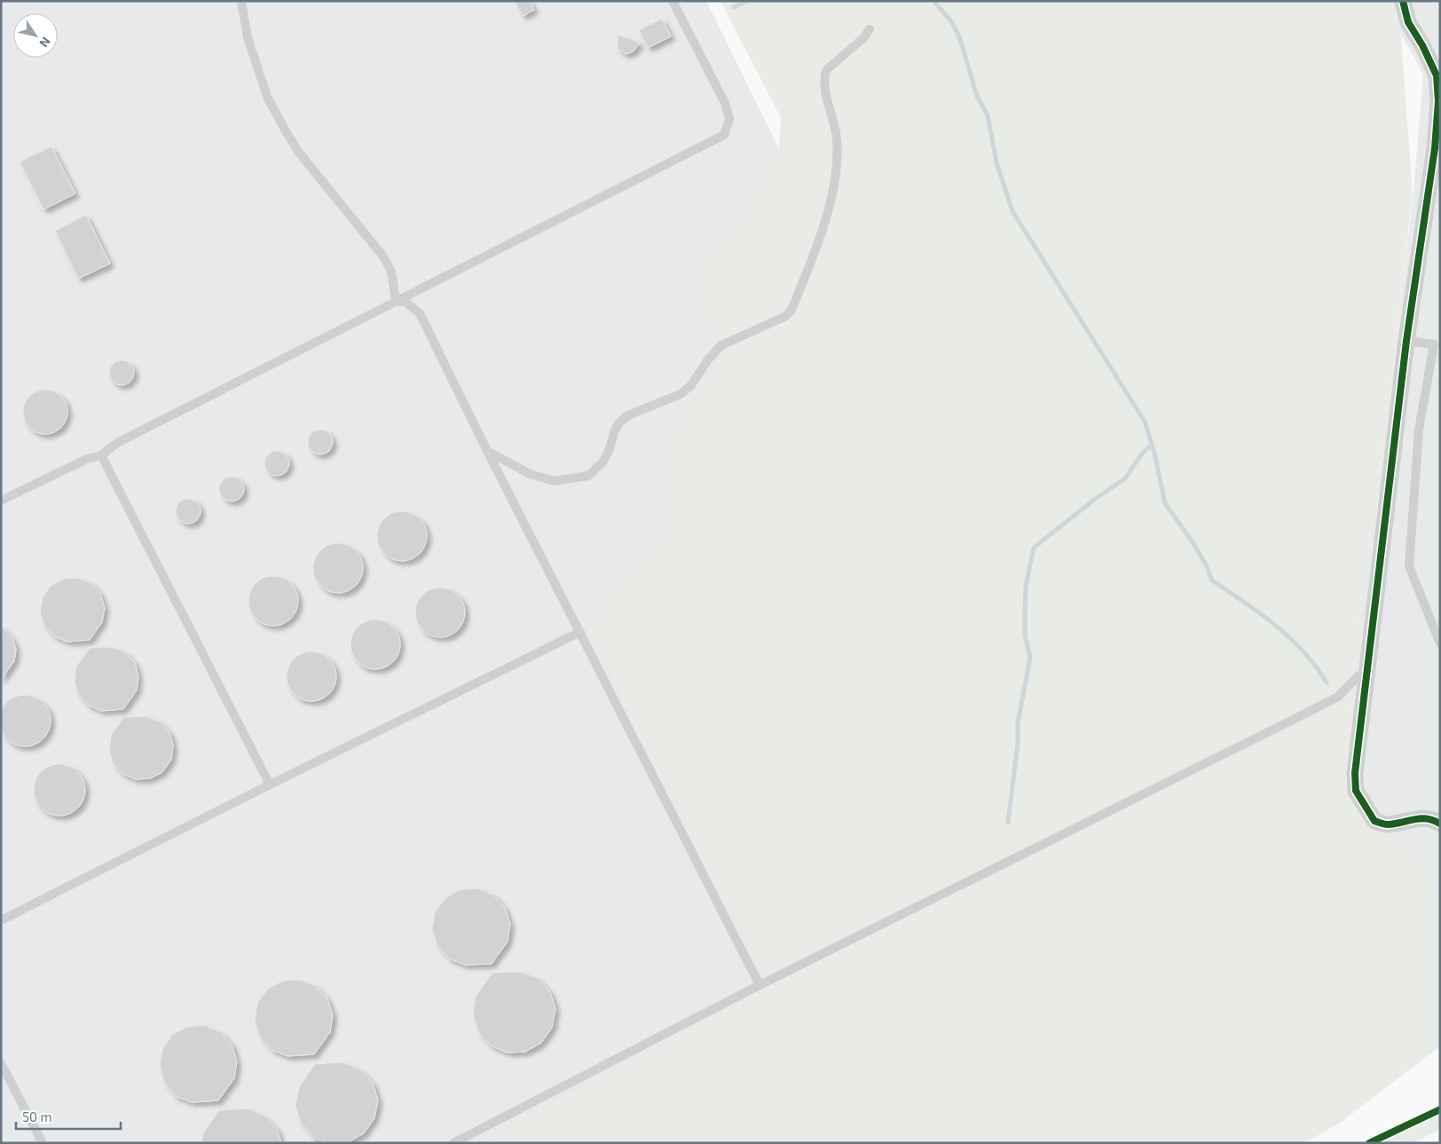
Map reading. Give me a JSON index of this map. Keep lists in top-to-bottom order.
{
  "scale_bar": "50 m",
  "north": "bottom right"
}
